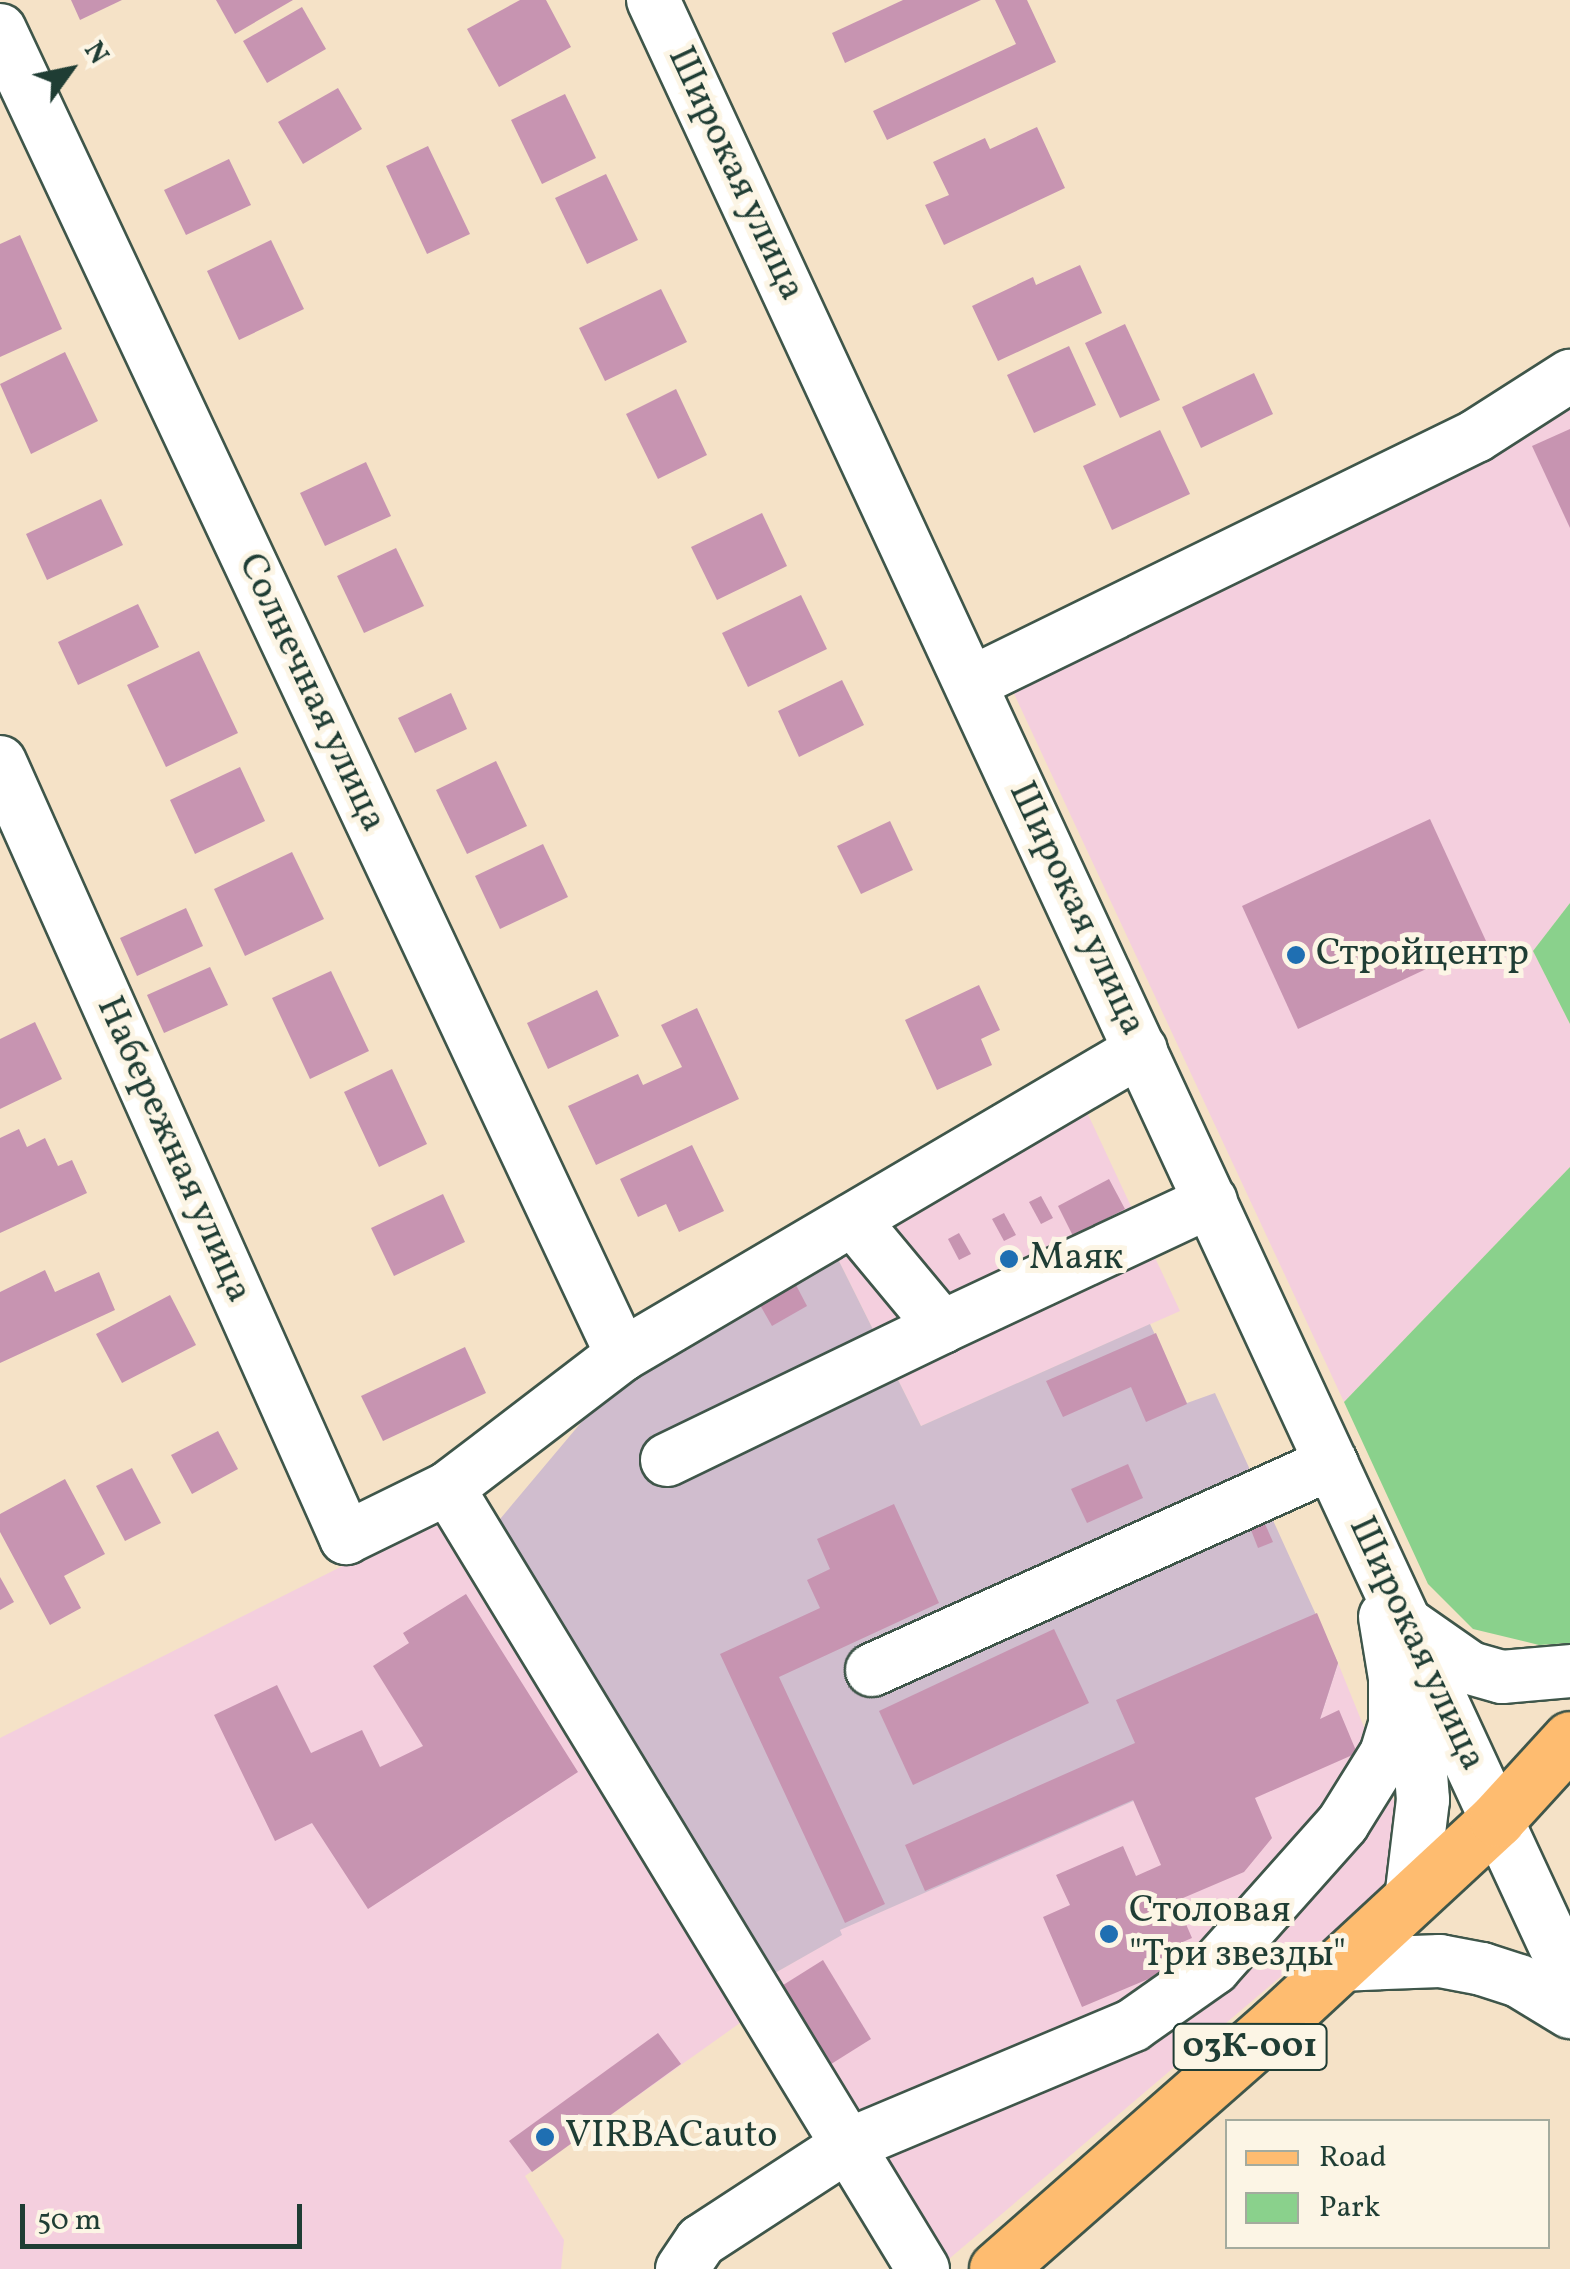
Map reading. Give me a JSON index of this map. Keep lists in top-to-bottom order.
{
  "streets": {
    "main road": ["03К-001"],
    "street": ["Широкая улица", "Солнечная улица", "Набережная улица"]
  },
  "crossings": [
    ["Широкая улица", "03К-001"]
  ],
  "places": [
    "Стройцентр",
    "Маяк",
    "Столовая \"Три звезды\"",
    "VIRBACauto"
  ],
  "legend": ["Road", "Park"],
  "scale_bar": "50 m",
  "north": "top right"
}
